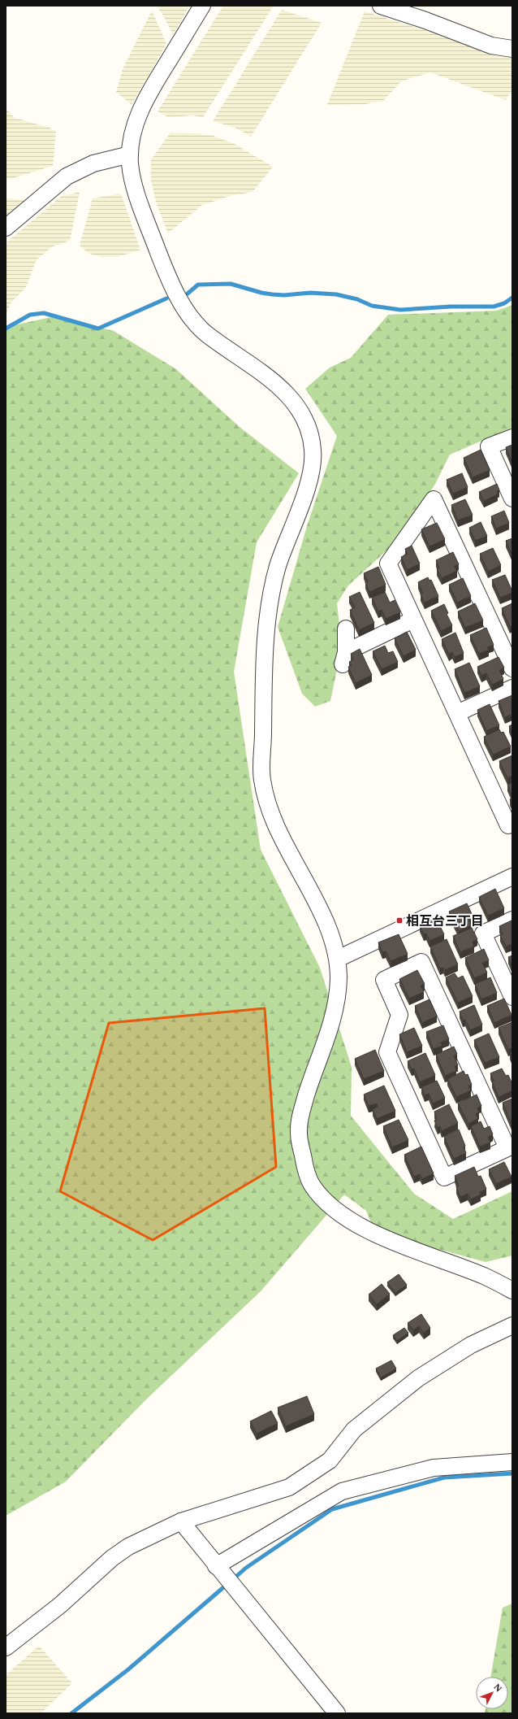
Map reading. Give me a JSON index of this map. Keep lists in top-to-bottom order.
{
  "places": {
    "transit": ["相互台三丁目"]
  },
  "north": "top right"
}
